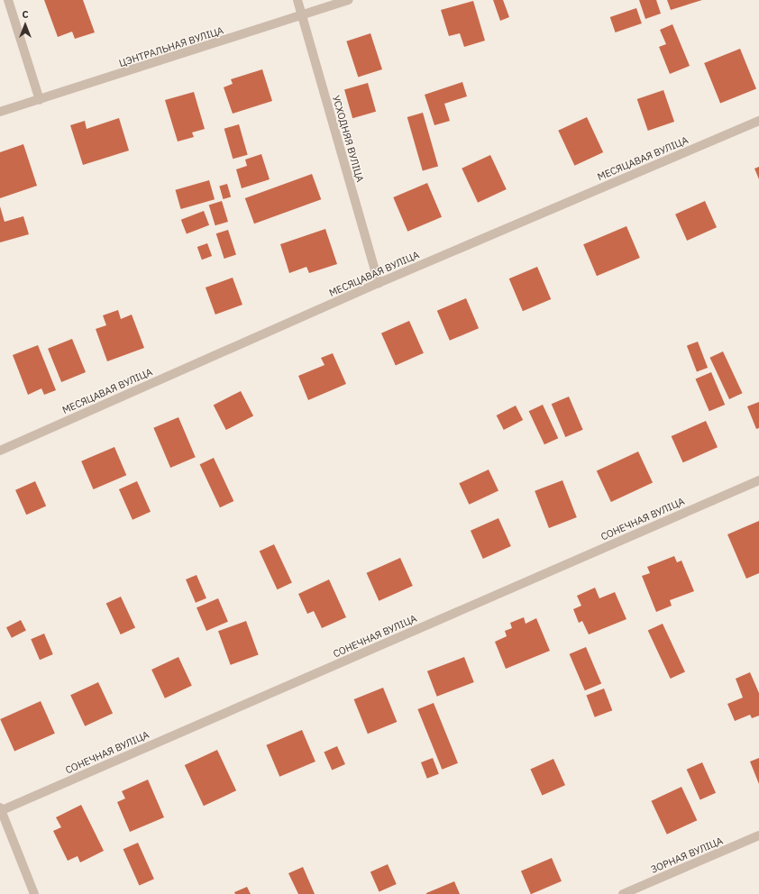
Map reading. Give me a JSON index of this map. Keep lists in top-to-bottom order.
{
  "streets": {
    "street": [
      "ЦЭНТРАЛЬНАЯ ВУЛІЦА",
      "УСХОДНЯЯ ВУЛІЦА",
      "МЕСЯЦАВАЯ ВУЛІЦА",
      "СОНЕЧНАЯ ВУЛІЦА",
      "ЗОРНАЯ ВУЛІЦА"
    ]
  },
  "crossings": [
    ["ЦЭНТРАЛЬНАЯ ВУЛІЦА", "УСХОДНЯЯ ВУЛІЦА"],
    ["УСХОДНЯЯ ВУЛІЦА", "МЕСЯЦАВАЯ ВУЛІЦА"]
  ],
  "north": "top"
}
